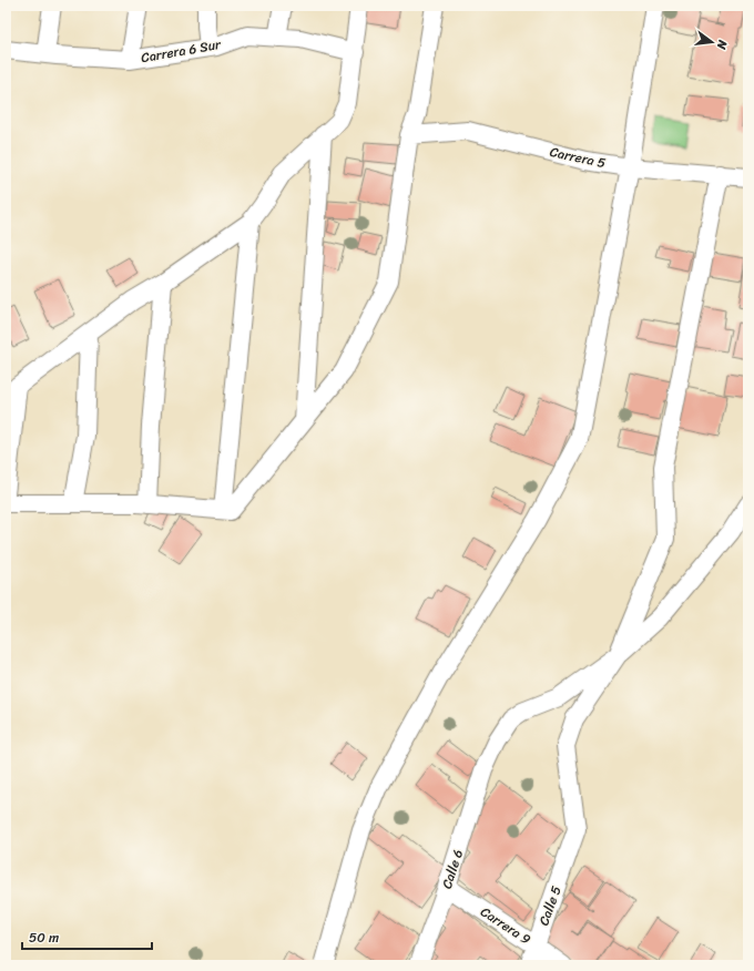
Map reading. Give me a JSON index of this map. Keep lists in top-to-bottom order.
{
  "streets": {
    "street": [
      "Carrera 6 Sur",
      "Carrera 5",
      "Calle 6",
      "Calle 5",
      "Carrera 9"
    ]
  },
  "crossings": [
    ["Calle 6", "Calle 5"],
    ["Calle 6", "Carrera 9"],
    ["Calle 5", "Carrera 9"]
  ],
  "scale_bar": "50 m",
  "north": "right"
}
